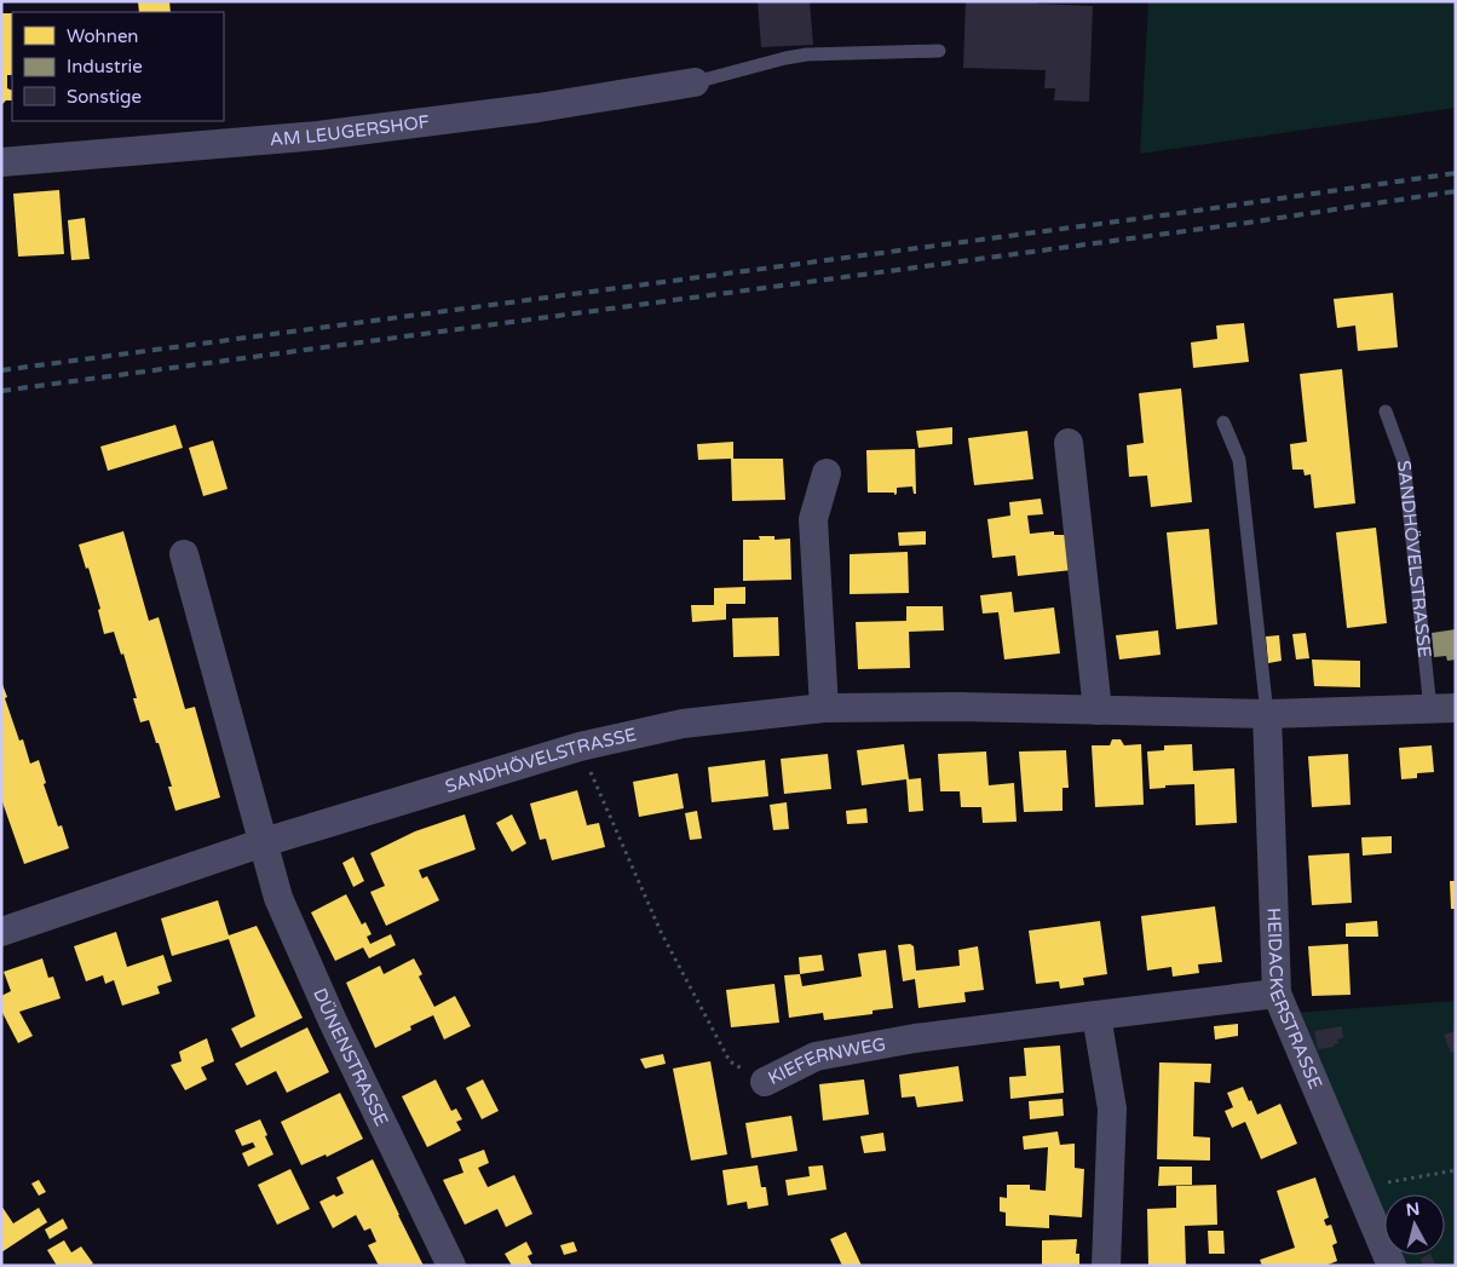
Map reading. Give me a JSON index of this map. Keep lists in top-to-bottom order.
{
  "streets": {
    "street": [
      "AM LEUGERSHOF",
      "SANDHÖVELSTRASSE",
      "HEIDACKERSTRASSE",
      "DÜNENSTRASSE",
      "KIEFERNWEG"
    ]
  },
  "crossings": [
    ["SANDHÖVELSTRASSE", "HEIDACKERSTRASSE"],
    ["SANDHÖVELSTRASSE", "DÜNENSTRASSE"],
    ["SANDHÖVELSTRASSE", "KIEFERNWEG"],
    ["HEIDACKERSTRASSE", "KIEFERNWEG"]
  ],
  "legend": ["Wohnen", "Industrie", "Sonstige"],
  "north": "top"
}
